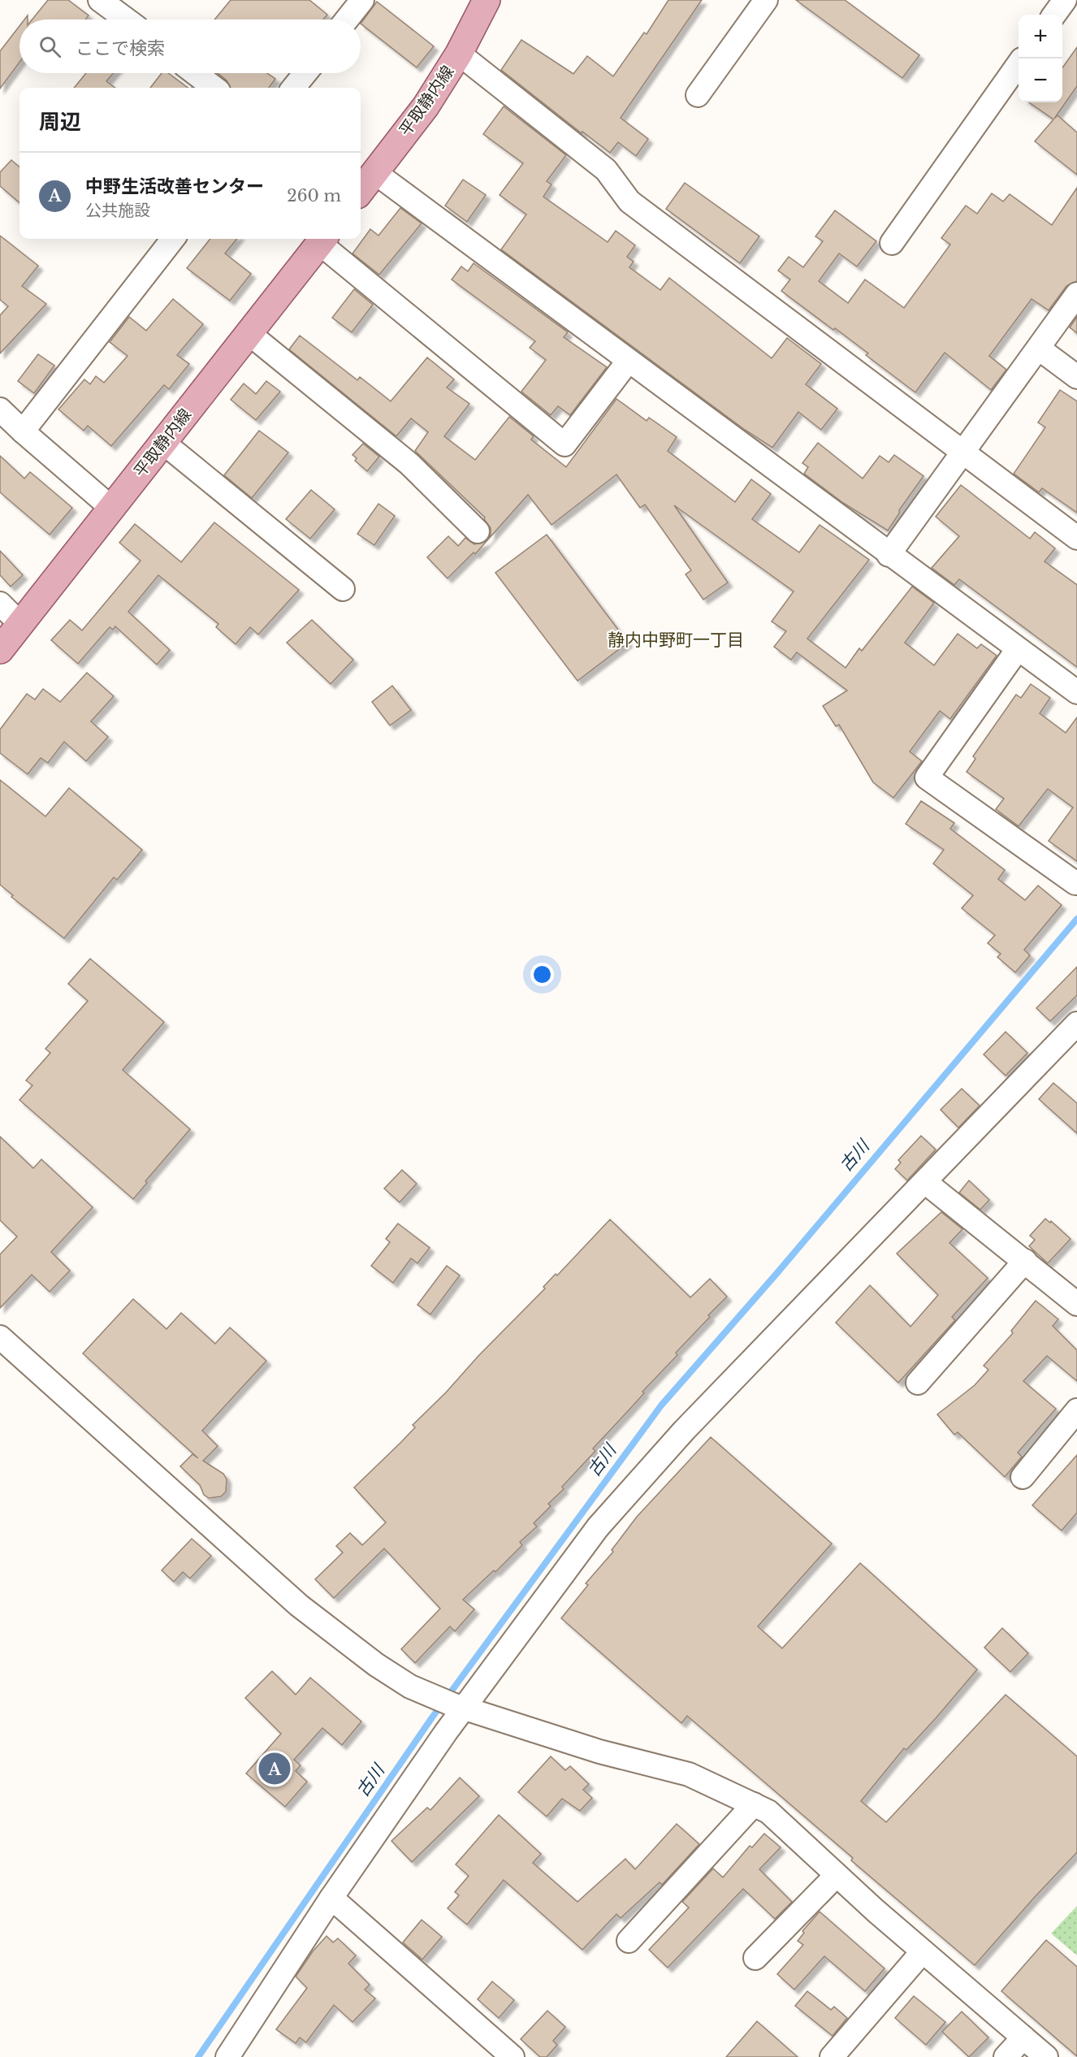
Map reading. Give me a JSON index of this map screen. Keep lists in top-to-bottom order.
{
  "streets": {
    "main road": ["平取静内線"]
  },
  "districts": ["静内中野町一丁目"],
  "water": ["古川"],
  "page": {
    "map_buttons": ["+", "−"],
    "search": "ここで検索",
    "heading": "周辺",
    "list": [
      {
        "mark": "A",
        "name": "中野生活改善センター",
        "note": "公共施設",
        "value": "260 m"
      }
    ],
    "pins": "A"
  }
}
